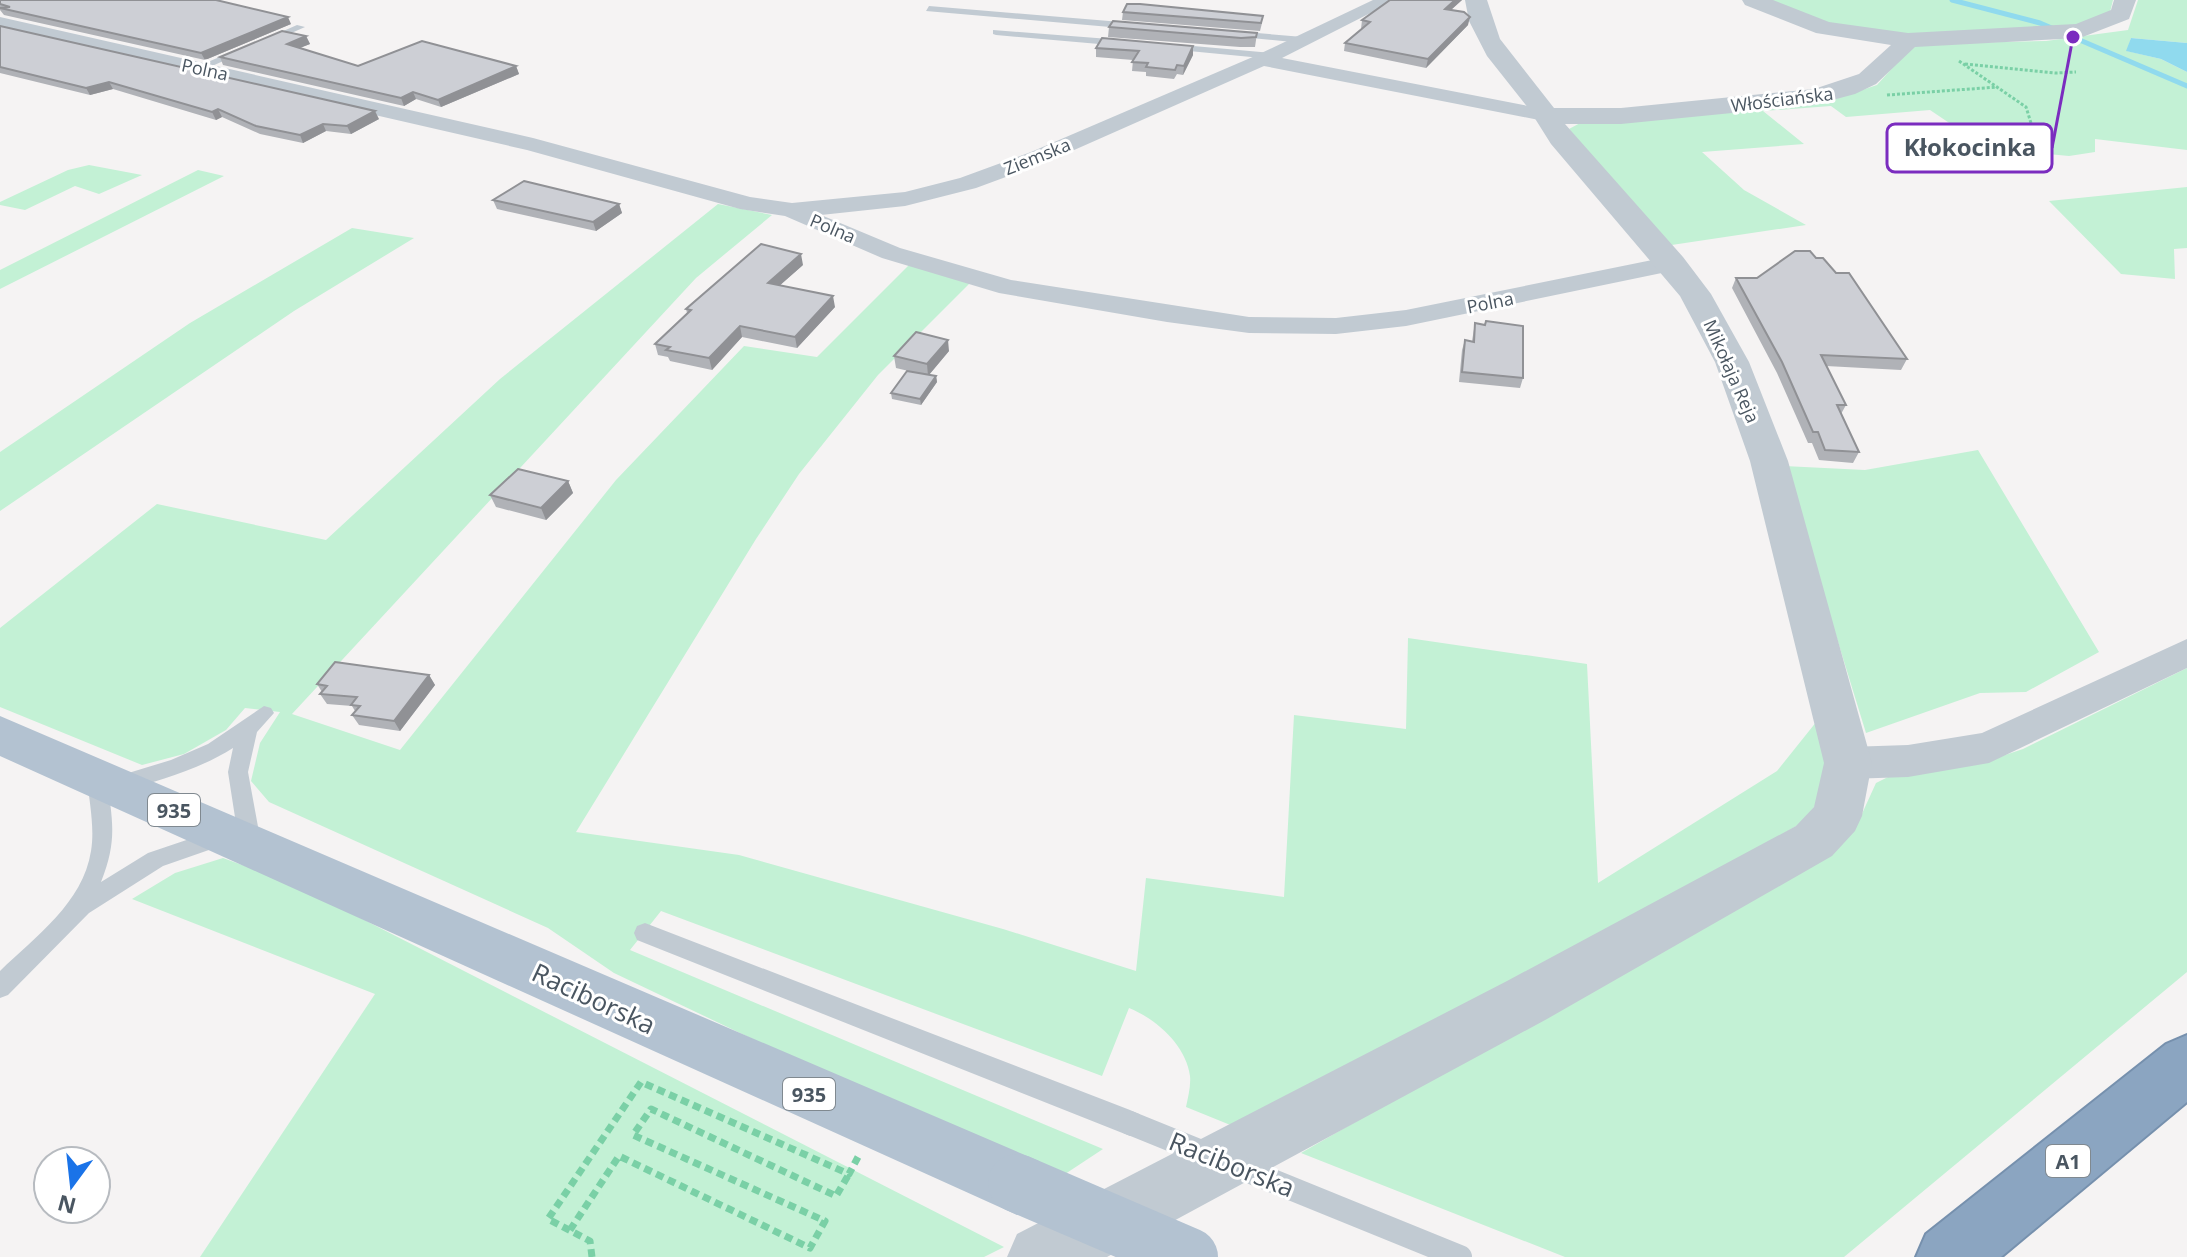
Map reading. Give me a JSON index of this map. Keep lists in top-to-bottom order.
{
  "streets": {
    "highway": ["A1"],
    "main road": ["935", "Raciborska"],
    "street": [
      "Polna",
      "Włościańska",
      "Ziemska",
      "Mikołaja Reja"
    ]
  },
  "crossings": [
    ["Polna", "Ziemska"],
    ["Polna", "Mikołaja Reja"],
    ["Włościańska", "Mikołaja Reja"]
  ],
  "places": ["Kłokocinka"],
  "north": "bottom"
}
